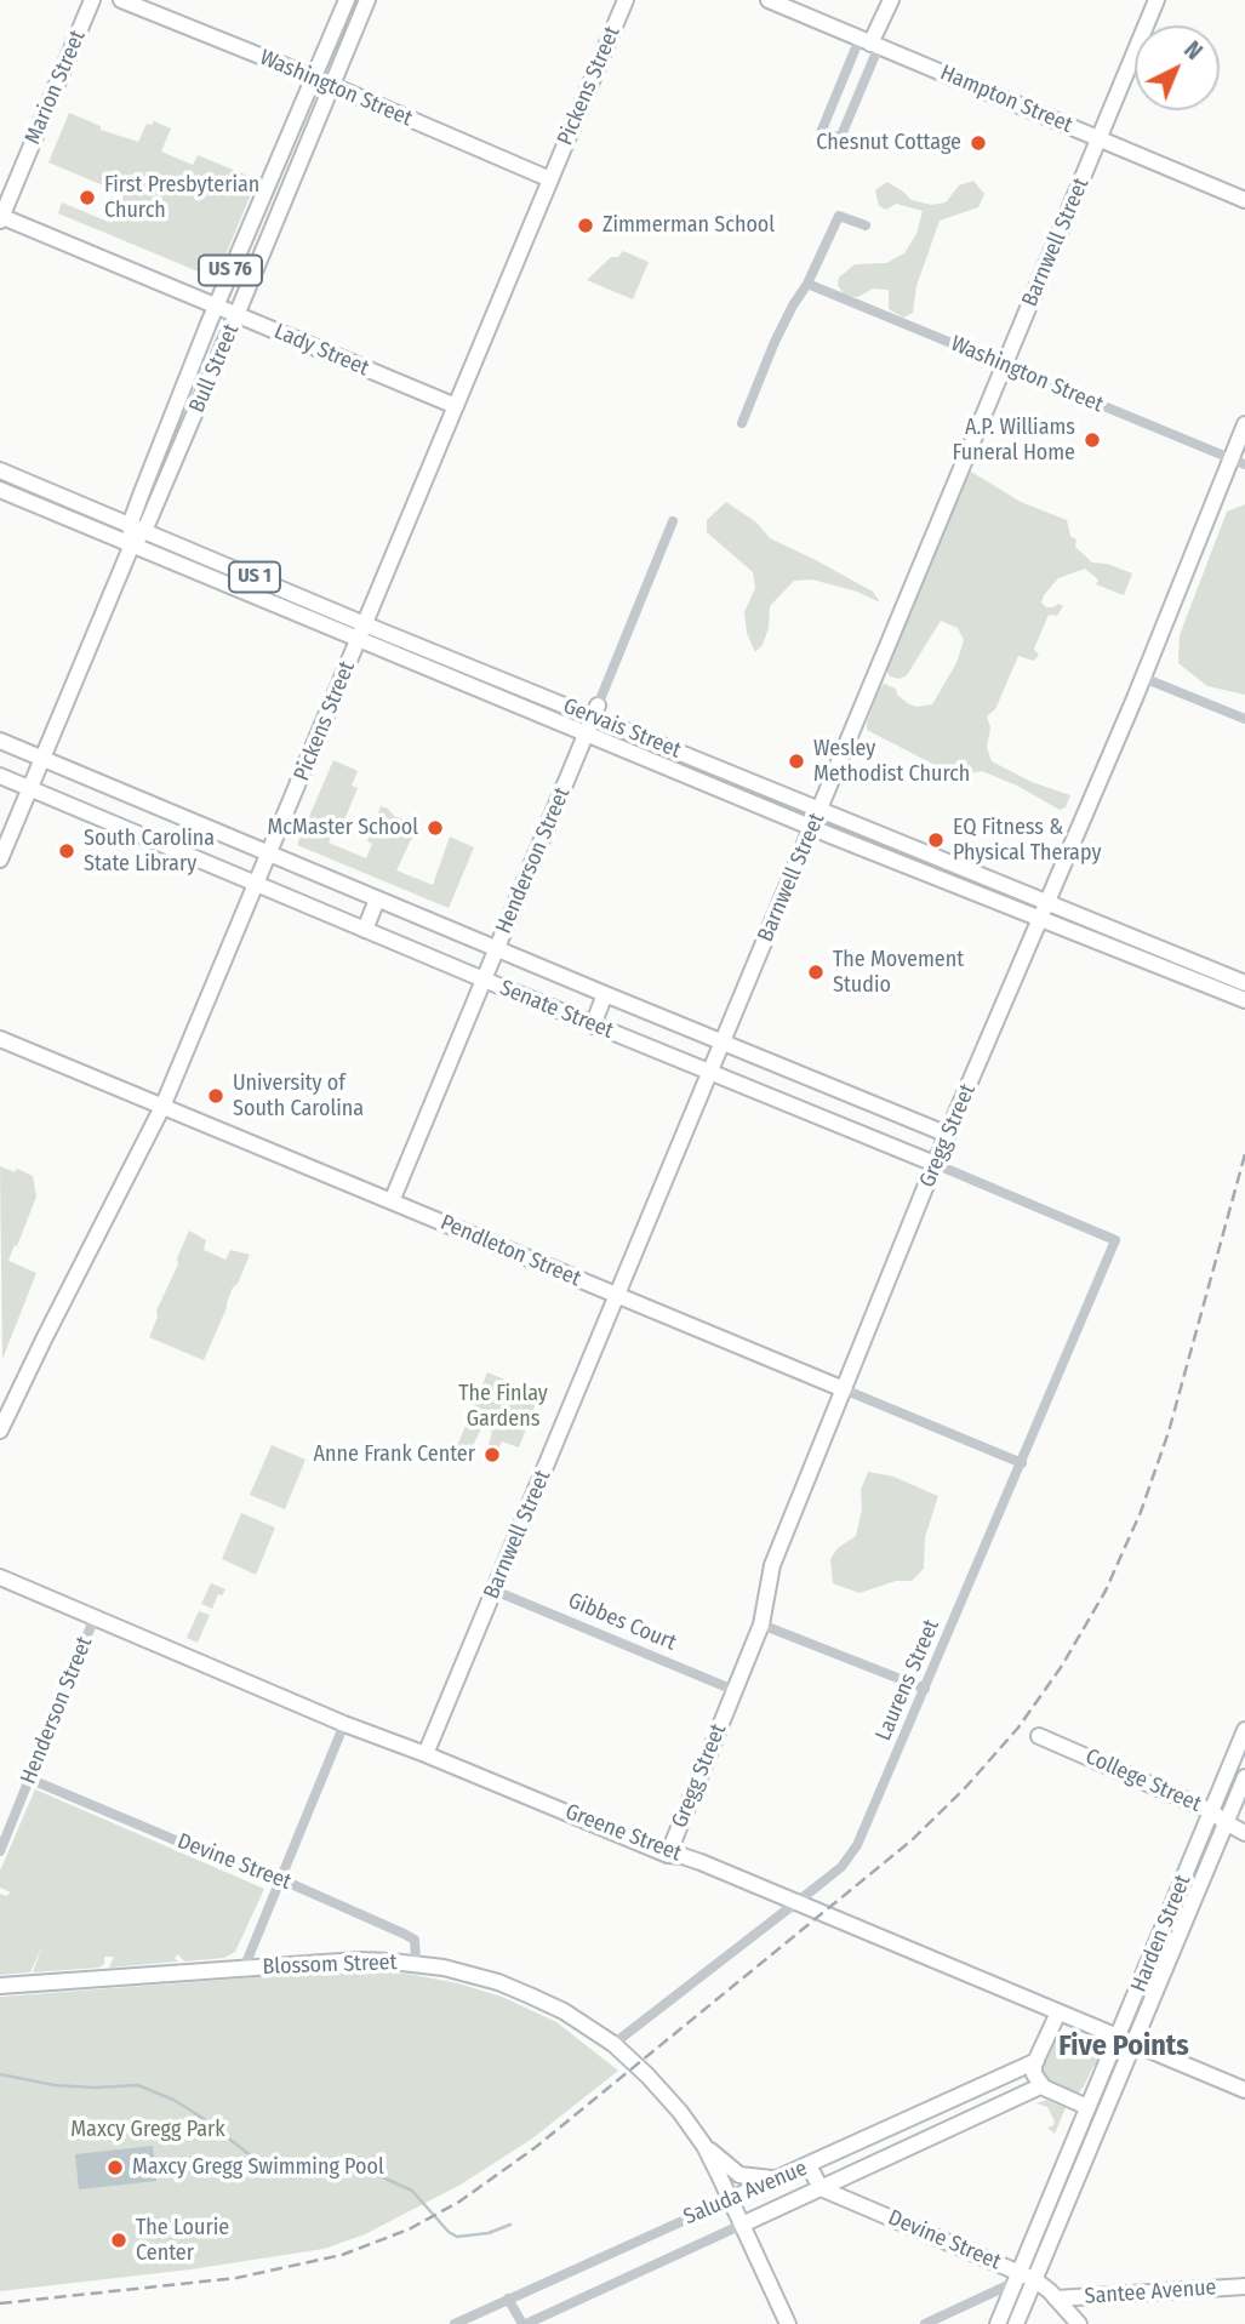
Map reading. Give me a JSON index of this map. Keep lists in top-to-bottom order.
{
  "streets": {
    "street": [
      "Pickens Street",
      "Marion Street",
      "Washington Street",
      "Hampton Street",
      "Barnwell Street",
      "US 76",
      "Lady Street",
      "Bull Street",
      "US 1",
      "Gervais Street",
      "Henderson Street",
      "Senate Street",
      "Gregg Street",
      "Pendleton Street",
      "Gibbes Court",
      "Laurens Street",
      "College Street",
      "Greene Street",
      "Devine Street",
      "Harden Street",
      "Blossom Street",
      "Saluda Avenue",
      "Santee Avenue"
    ]
  },
  "crossings": [
    ["Pickens Street", "Washington Street"],
    ["Pickens Street", "Lady Street"],
    ["Pickens Street", "Gervais Street"],
    ["Pickens Street", "Senate Street"],
    ["Pickens Street", "Pendleton Street"],
    ["Marion Street", "Lady Street"],
    ["Washington Street", "Barnwell Street"],
    ["Washington Street", "Bull Street"],
    ["Washington Street", "Gregg Street"],
    ["Hampton Street", "Barnwell Street"],
    ["Barnwell Street", "Gervais Street"],
    ["Barnwell Street", "Senate Street"],
    ["Barnwell Street", "Pendleton Street"],
    ["Barnwell Street", "Gibbes Court"],
    ["Barnwell Street", "Greene Street"],
    ["Lady Street", "Bull Street"],
    ["Bull Street", "Gervais Street"],
    ["Bull Street", "Senate Street"],
    ["Gervais Street", "Henderson Street"],
    ["Gervais Street", "Gregg Street"],
    ["Henderson Street", "Senate Street"],
    ["Henderson Street", "Pendleton Street"],
    ["Henderson Street", "Greene Street"],
    ["Henderson Street", "Devine Street"],
    ["Senate Street", "Gregg Street"],
    ["Senate Street", "Laurens Street"],
    ["Gregg Street", "Pendleton Street"],
    ["Gregg Street", "Gibbes Court"],
    ["Gregg Street", "Greene Street"],
    ["Pendleton Street", "Laurens Street"],
    ["Laurens Street", "Greene Street"],
    ["Laurens Street", "Blossom Street"],
    ["College Street", "Harden Street"],
    ["Greene Street", "Harden Street"],
    ["Devine Street", "Harden Street"],
    ["Devine Street", "Blossom Street"],
    ["Devine Street", "Saluda Avenue"],
    ["Devine Street", "Santee Avenue"],
    ["Blossom Street", "Saluda Avenue"]
  ],
  "districts": ["Five Points"],
  "parks": ["The Finlay Gardens", "Maxcy Gregg Park"],
  "places": [
    "Chesnut Cottage",
    "First Presbyterian Church",
    "Zimmerman School",
    "A.P. Williams Funeral Home",
    "Wesley Methodist Church",
    "McMaster School",
    "EQ Fitness & Physical Therapy",
    "South Carolina State Library",
    "The Movement Studio",
    "University of South Carolina",
    "Anne Frank Center",
    "Maxcy Gregg Swimming Pool",
    "The Lourie Center"
  ],
  "north": "top right"
}
